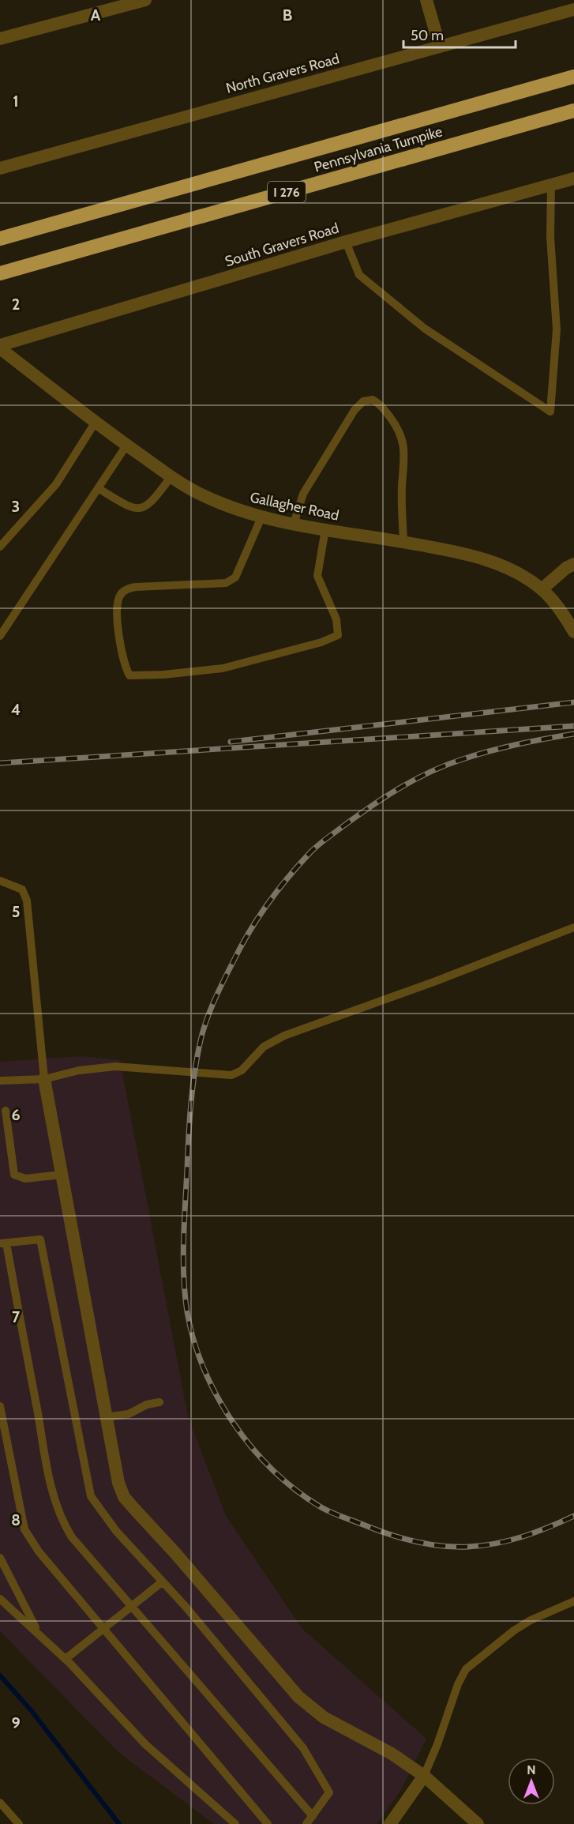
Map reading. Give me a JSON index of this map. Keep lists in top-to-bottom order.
{
  "streets": {
    "highway": ["Pennsylvania Turnpike", "I 276"],
    "street": ["North Gravers Road", "South Gravers Road", "Gallagher Road"]
  },
  "crossings": [
    ["South Gravers Road", "Gallagher Road"]
  ],
  "scale_bar": "50 m",
  "north": "top",
  "grid": {
    "columns": ["A", "B"],
    "rows": [
      "1",
      "2",
      "3",
      "4",
      "5",
      "6",
      "7",
      "8",
      "9"
    ]
  }
}
